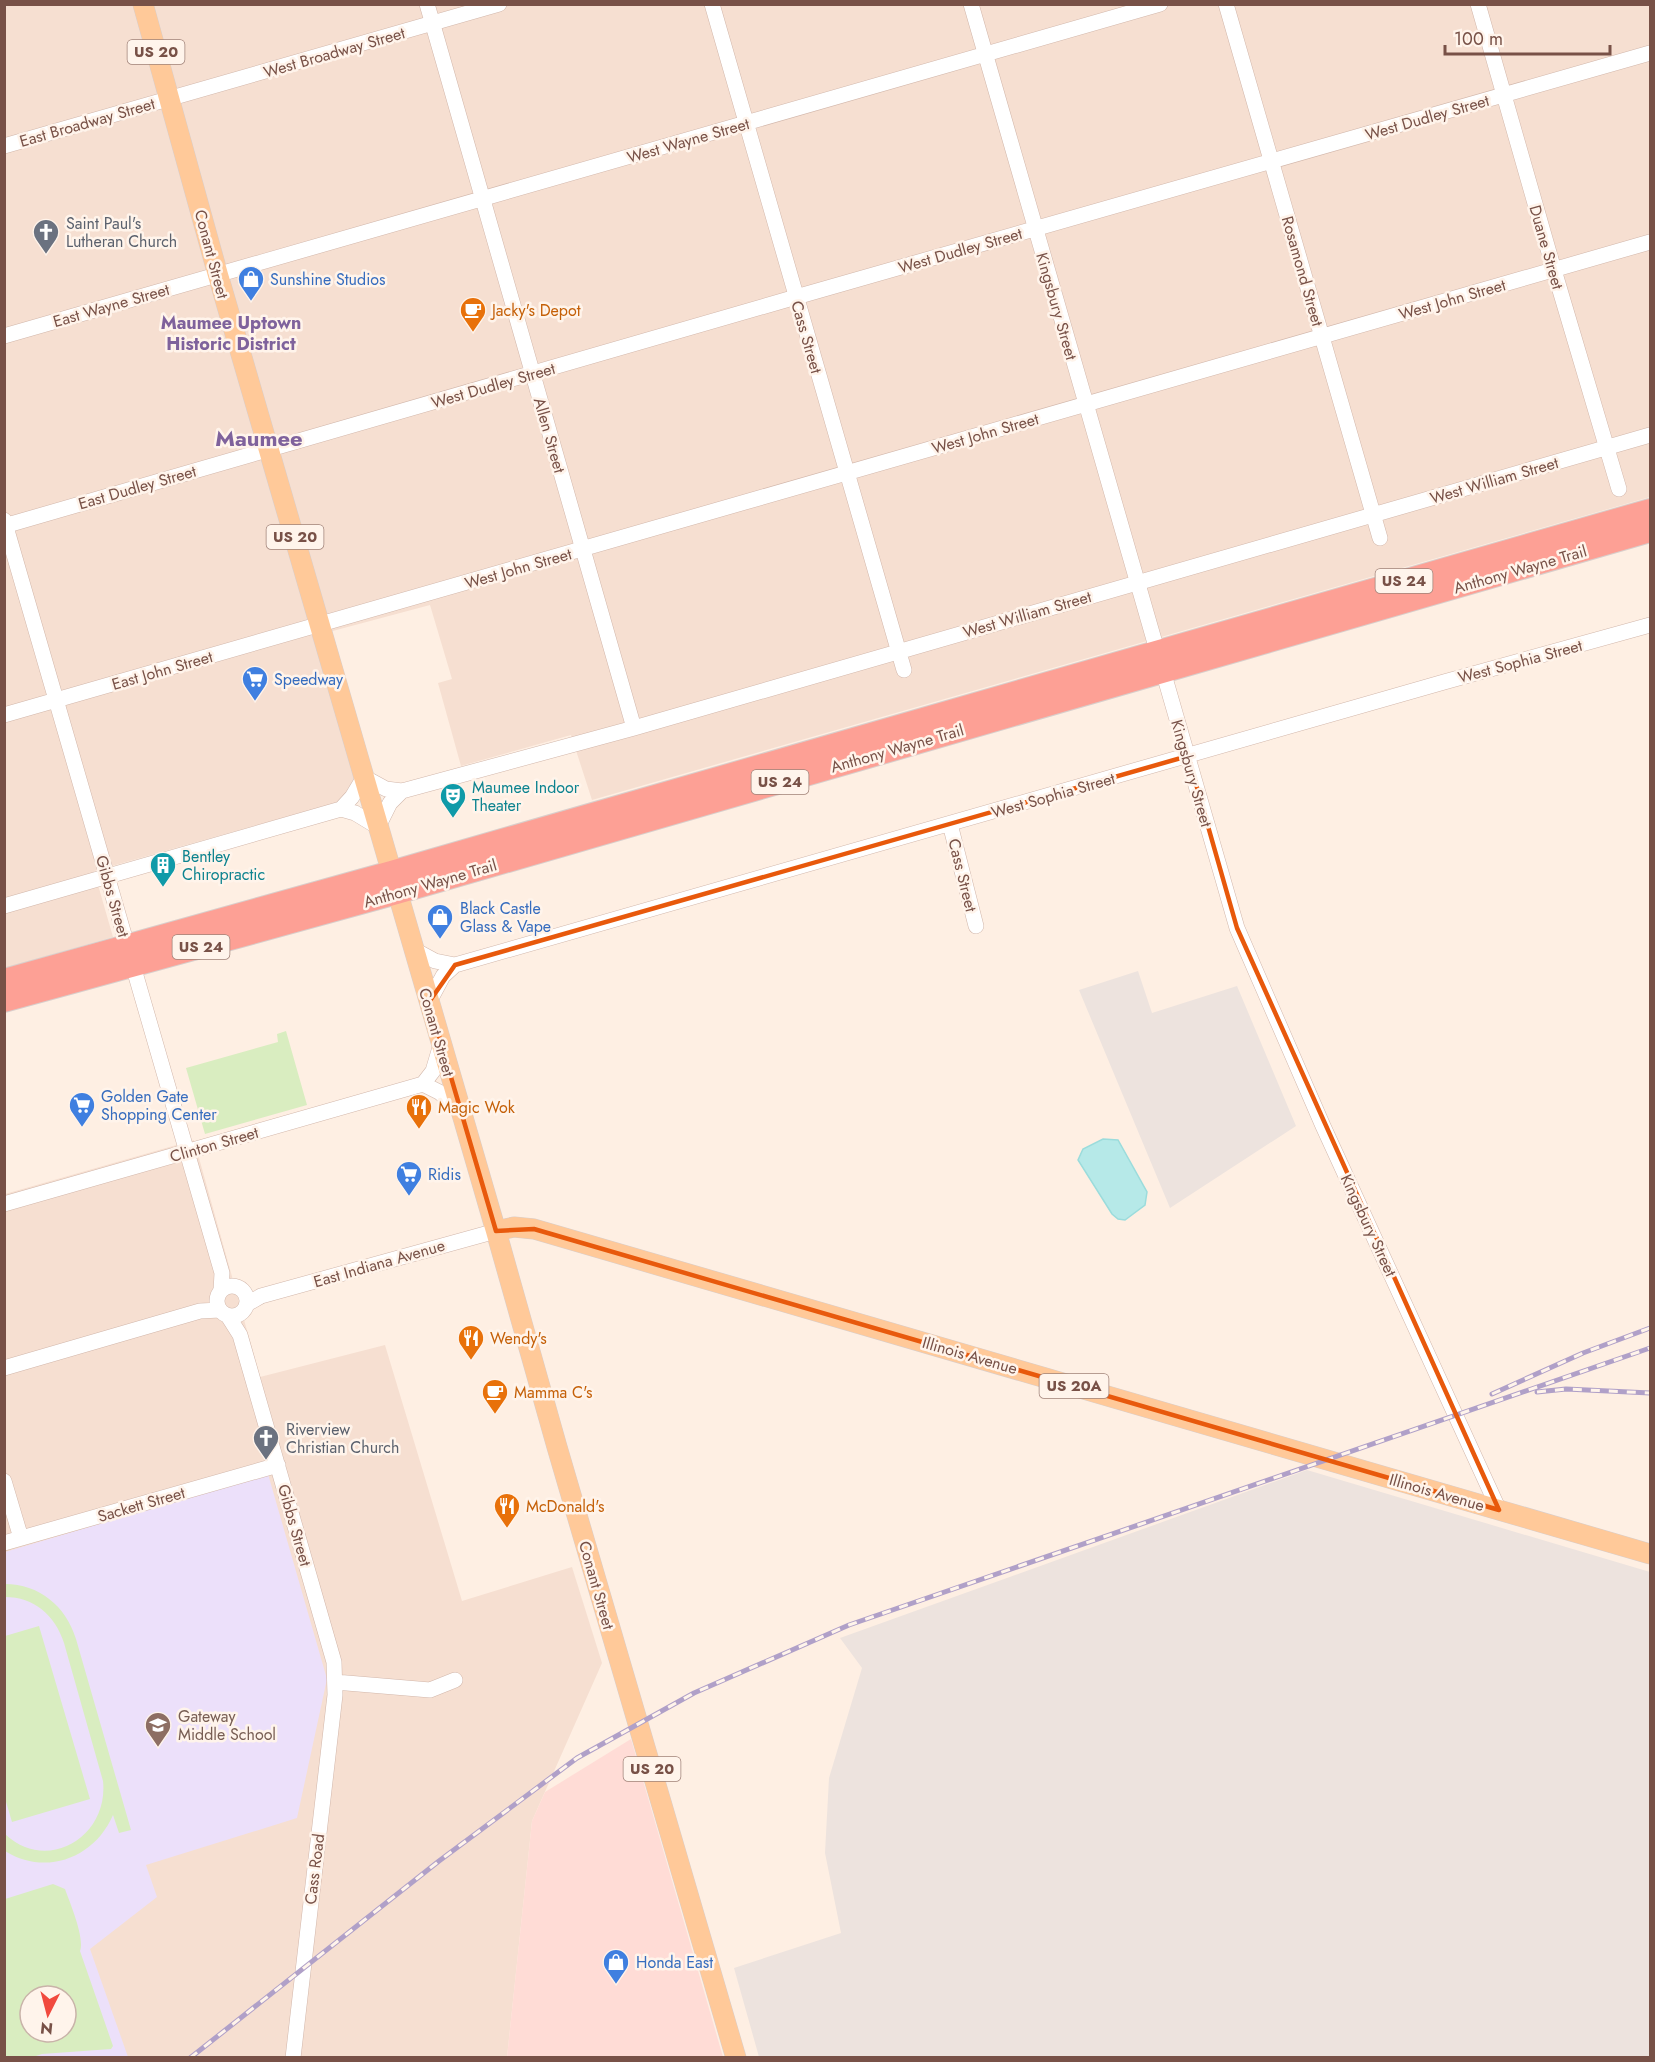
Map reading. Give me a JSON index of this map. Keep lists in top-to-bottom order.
{
  "streets": {
    "highway": ["Anthony Wayne Trail", "US 24"],
    "main road": [
      "US 20",
      "Conant Street",
      "Illinois Avenue",
      "US 20A"
    ],
    "street": [
      "West Broadway Street",
      "West Dudley Street",
      "East Broadway Street",
      "West Wayne Street",
      "Duane Street",
      "Rosamond Street",
      "West John Street",
      "East Wayne Street",
      "Kingsbury Street",
      "Cass Street",
      "Allen Street",
      "West William Street",
      "East Dudley Street",
      "West Sophia Street",
      "East John Street",
      "Gibbs Street",
      "Clinton Street",
      "East Indiana Avenue",
      "Sackett Street",
      "Cass Road"
    ]
  },
  "crossings": [
    ["West Broadway Street", "East Broadway Street"],
    ["West Broadway Street", "Conant Street"],
    ["West Broadway Street", "Allen Street"],
    ["West Dudley Street", "Duane Street"],
    ["West Dudley Street", "Conant Street"],
    ["West Dudley Street", "Rosamond Street"],
    ["West Dudley Street", "Kingsbury Street"],
    ["West Dudley Street", "Cass Street"],
    ["West Dudley Street", "Allen Street"],
    ["West Dudley Street", "East Dudley Street"],
    ["East Broadway Street", "Conant Street"],
    ["West Wayne Street", "Conant Street"],
    ["West Wayne Street", "East Wayne Street"],
    ["West Wayne Street", "Kingsbury Street"],
    ["West Wayne Street", "Cass Street"],
    ["West Wayne Street", "Allen Street"],
    ["Duane Street", "West John Street"],
    ["Duane Street", "West William Street"],
    ["Conant Street", "West John Street"],
    ["Conant Street", "East Wayne Street"],
    ["Conant Street", "East Dudley Street"],
    ["Conant Street", "Anthony Wayne Trail"],
    ["Conant Street", "East John Street"],
    ["Conant Street", "East Indiana Avenue"],
    ["Conant Street", "Illinois Avenue"],
    ["Rosamond Street", "West John Street"],
    ["Rosamond Street", "West William Street"],
    ["West John Street", "Kingsbury Street"],
    ["West John Street", "Cass Street"],
    ["West John Street", "Allen Street"],
    ["West John Street", "East John Street"],
    ["Kingsbury Street", "West William Street"],
    ["Kingsbury Street", "Anthony Wayne Trail"],
    ["Kingsbury Street", "West Sophia Street"],
    ["Kingsbury Street", "Illinois Avenue"],
    ["Cass Street", "West William Street"],
    ["Cass Street", "West Sophia Street"],
    ["Allen Street", "West William Street"],
    ["East Dudley Street", "Gibbs Street"],
    ["Anthony Wayne Trail", "Gibbs Street"],
    ["East John Street", "Gibbs Street"],
    ["Gibbs Street", "Clinton Street"],
    ["Gibbs Street", "East Indiana Avenue"],
    ["Gibbs Street", "Sackett Street"],
    ["Gibbs Street", "Cass Road"],
    ["East Indiana Avenue", "Illinois Avenue"]
  ],
  "districts": ["Maumee Uptown Historic District", "Maumee"],
  "places": {
    "church": ["Saint Paul's Lutheran Church", "Riverview Christian Church"],
    "shop": ["Sunshine Studios", "Black Castle Glass & Vape", "Honda East"],
    "cafe": ["Jacky's Depot", "Mamma C's"],
    "supermarket": ["Speedway", "Golden Gate Shopping Center", "Ridis"],
    "theatre": ["Maumee Indoor Theater"],
    "building": ["Bentley Chiropractic"],
    "restaurant": ["Magic Wok", "Wendy's", "McDonald's"],
    "school or university": ["Gateway Middle School"]
  },
  "scale_bar": "100 m",
  "north": "bottom"
}
